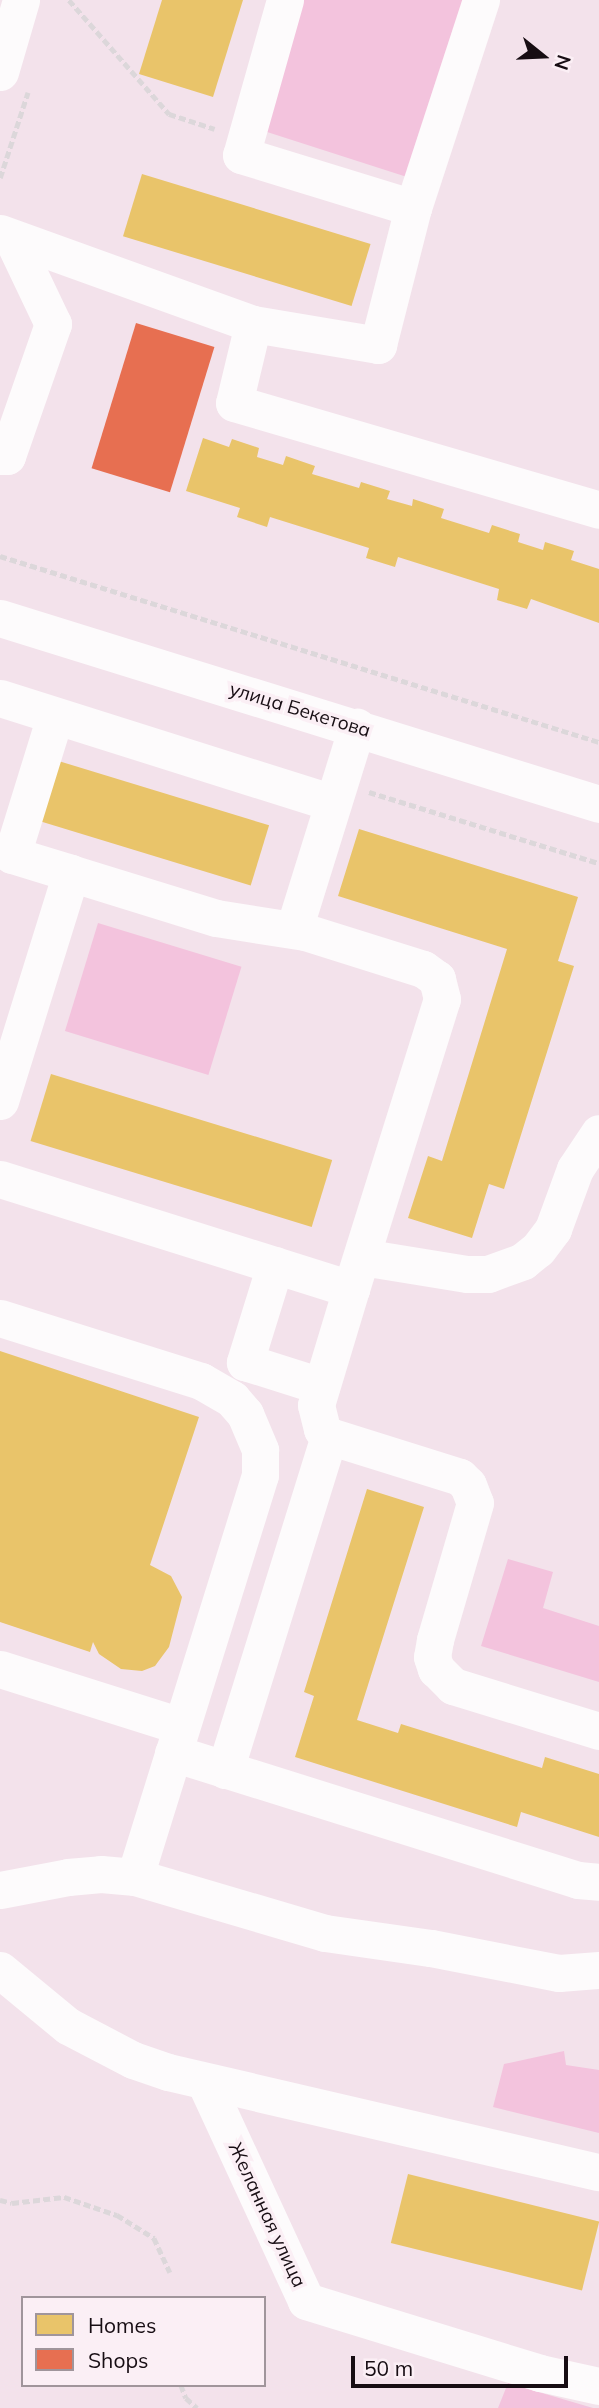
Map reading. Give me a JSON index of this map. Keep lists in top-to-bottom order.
{
  "streets": {
    "street": ["улица Бекетова", "Желанная улица"]
  },
  "legend": ["Homes", "Shops"],
  "scale_bar": "50 m",
  "north": "right"
}
